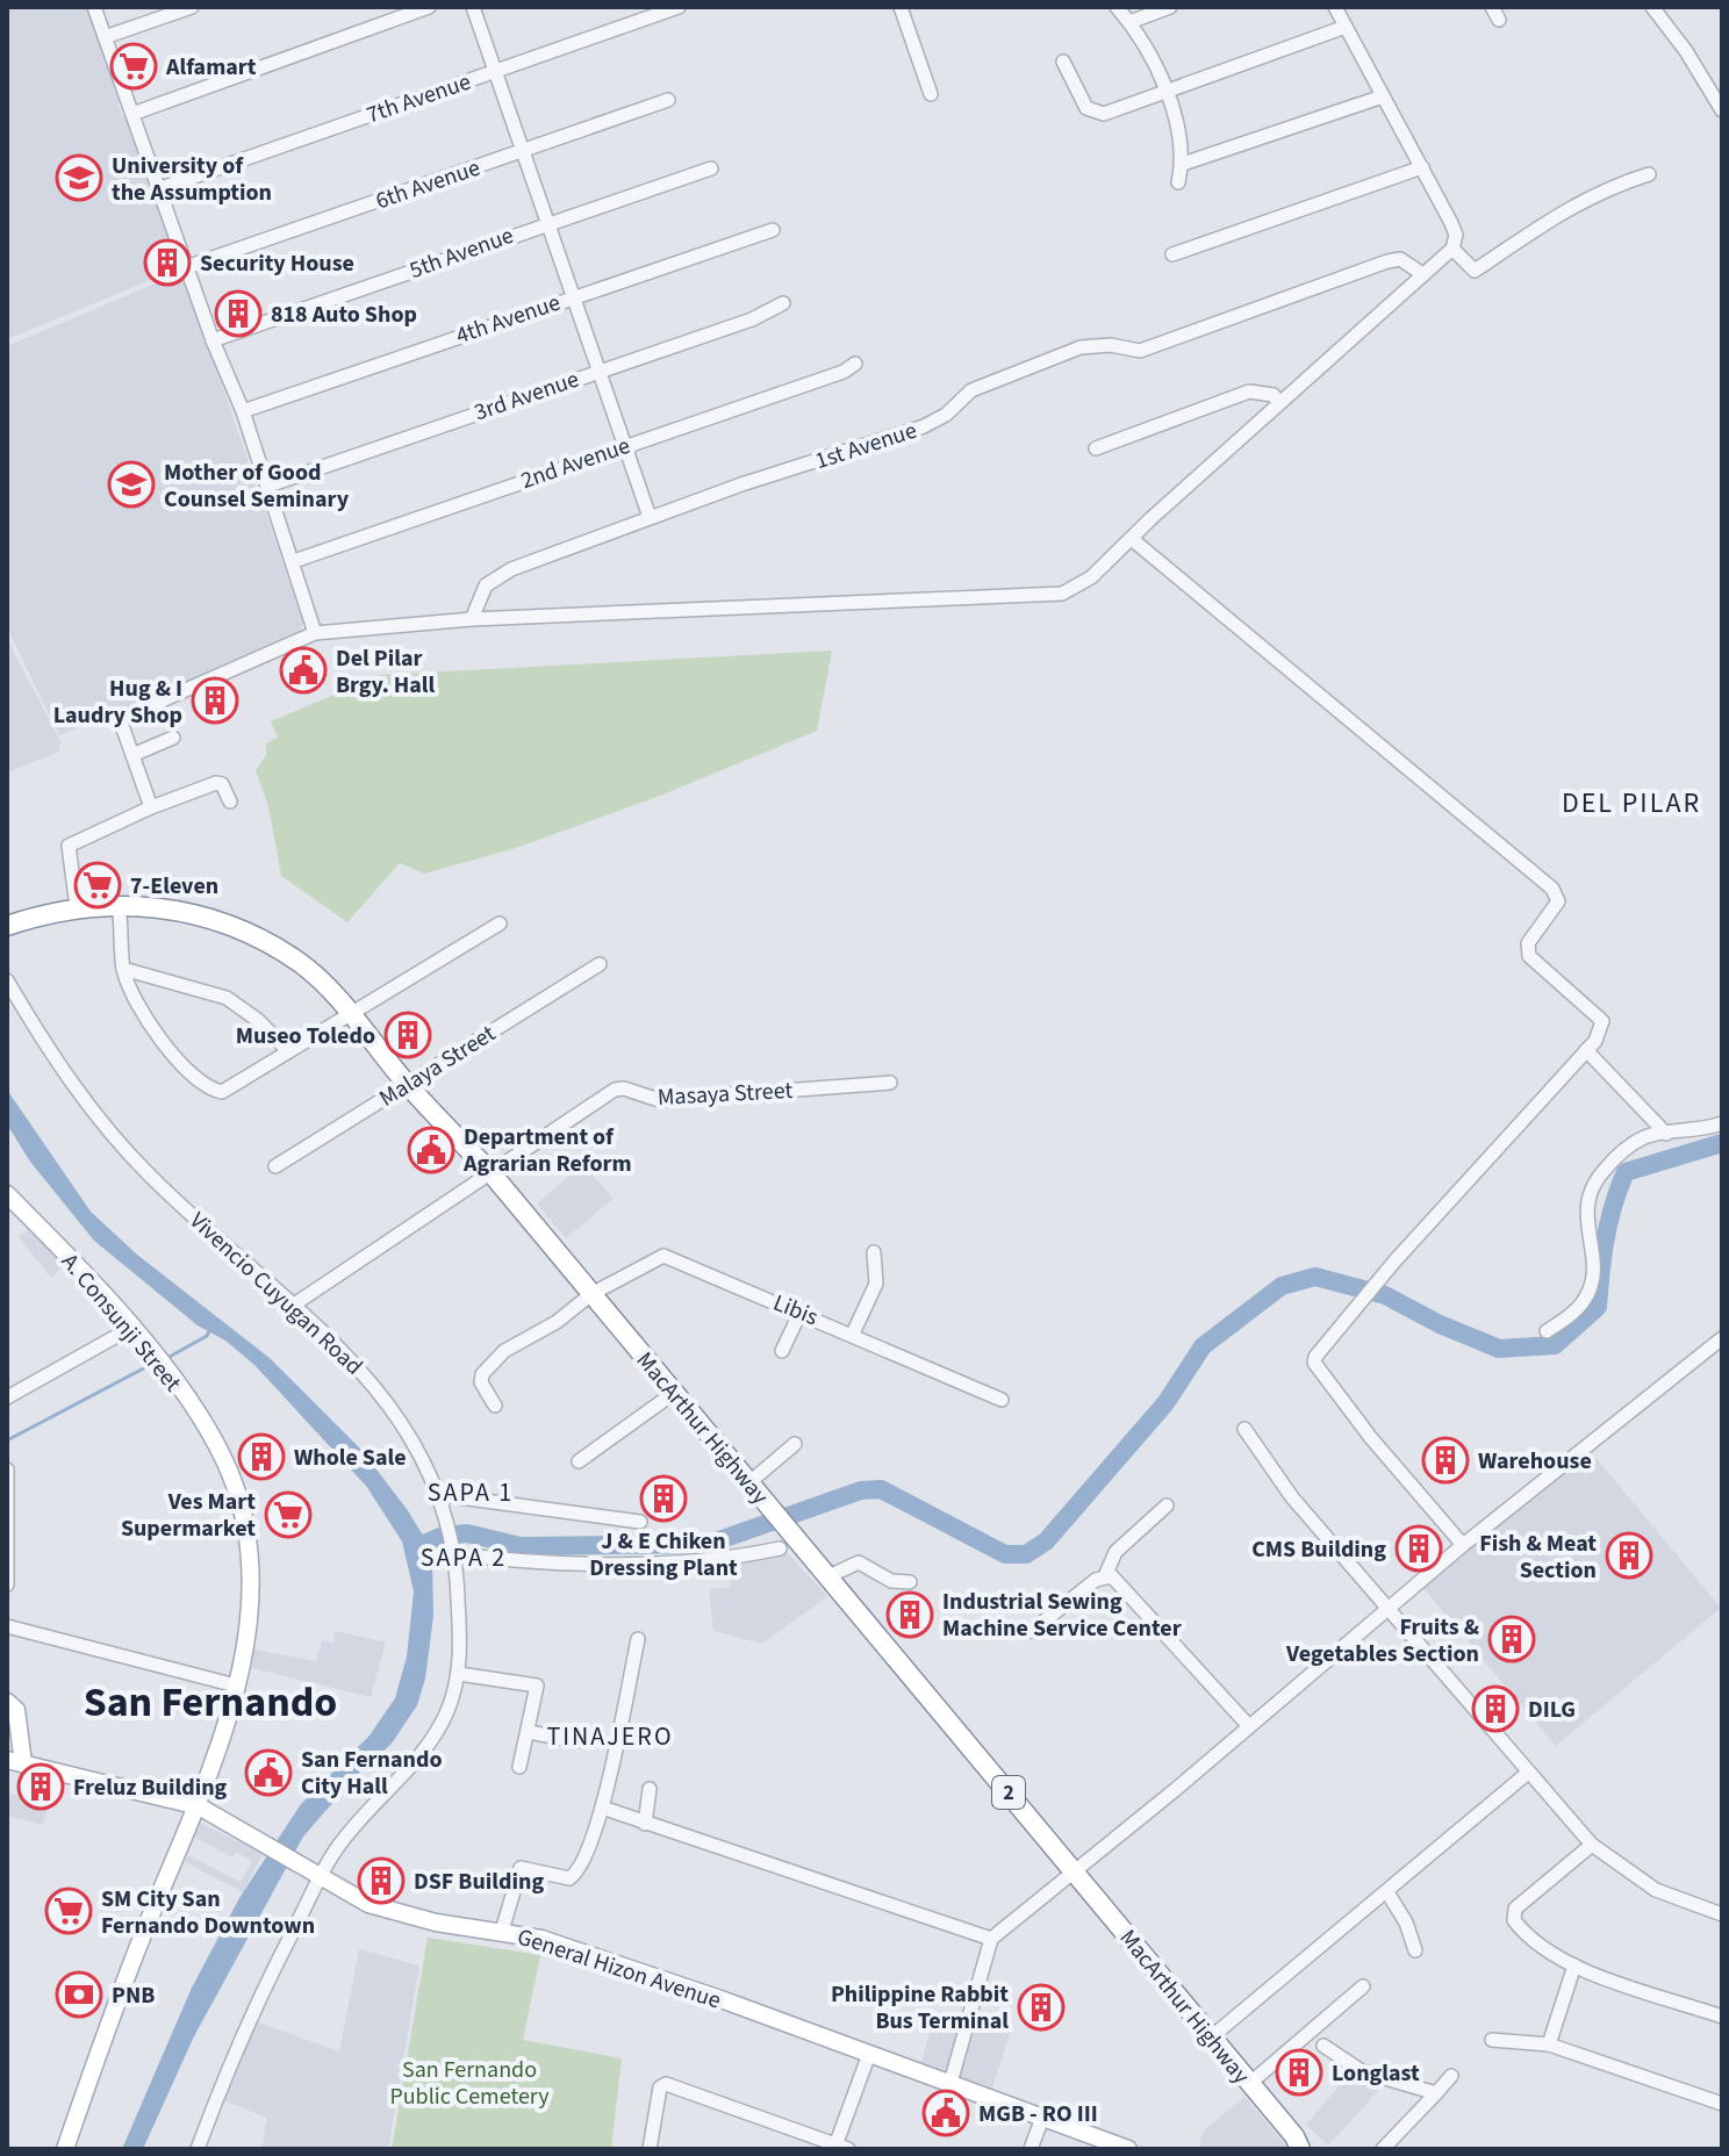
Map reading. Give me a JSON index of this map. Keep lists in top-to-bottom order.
{
  "streets": {
    "highway": ["MacArthur Highway", "2"],
    "main road": ["A. Consunji Street", "General Hizon Avenue"],
    "street": [
      "7th Avenue",
      "6th Avenue",
      "5th Avenue",
      "4th Avenue",
      "3rd Avenue",
      "1st Avenue",
      "2nd Avenue",
      "Malaya Street",
      "Masaya Street",
      "Vivencio Cuyugan Road",
      "Libis"
    ]
  },
  "crossings": [
    ["Malaya Street", "MacArthur Highway"],
    ["Masaya Street", "Vivencio Cuyugan Road"],
    ["Masaya Street", "MacArthur Highway"],
    ["Vivencio Cuyugan Road", "General Hizon Avenue"],
    ["Libis", "MacArthur Highway"],
    ["A. Consunji Street", "General Hizon Avenue"]
  ],
  "districts": [
    "DEL PILAR",
    "SAPA 1",
    "SAPA 2",
    "San Fernando",
    "TINAJERO"
  ],
  "parks": ["San Fernando Public Cemetery"],
  "places": {
    "supermarket": [
      "Alfamart",
      "7-Eleven",
      "Ves Mart Supermarket",
      "SM City San Fernando Downtown"
    ],
    "school or university": ["University of the Assumption", "Mother of Good Counsel Seminary"],
    "building": [
      "Security House",
      "818 Auto Shop",
      "Hug & I Laudry Shop",
      "Museo Toledo",
      "Whole Sale",
      "Warehouse",
      "J & E Chiken Dressing Plant",
      "CMS Building",
      "Fish & Meat Section",
      "Industrial Sewing Machine Service Center",
      "Fruits & Vegetables Section",
      "DILG",
      "Freluz Building",
      "DSF Building",
      "Philippine Rabbit Bus Terminal",
      "Longlast"
    ],
    "public building": [
      "Del Pilar Brgy. Hall",
      "Department of Agrarian Reform",
      "San Fernando City Hall",
      "MGB - RO III"
    ],
    "bank": ["PNB"]
  }
}
